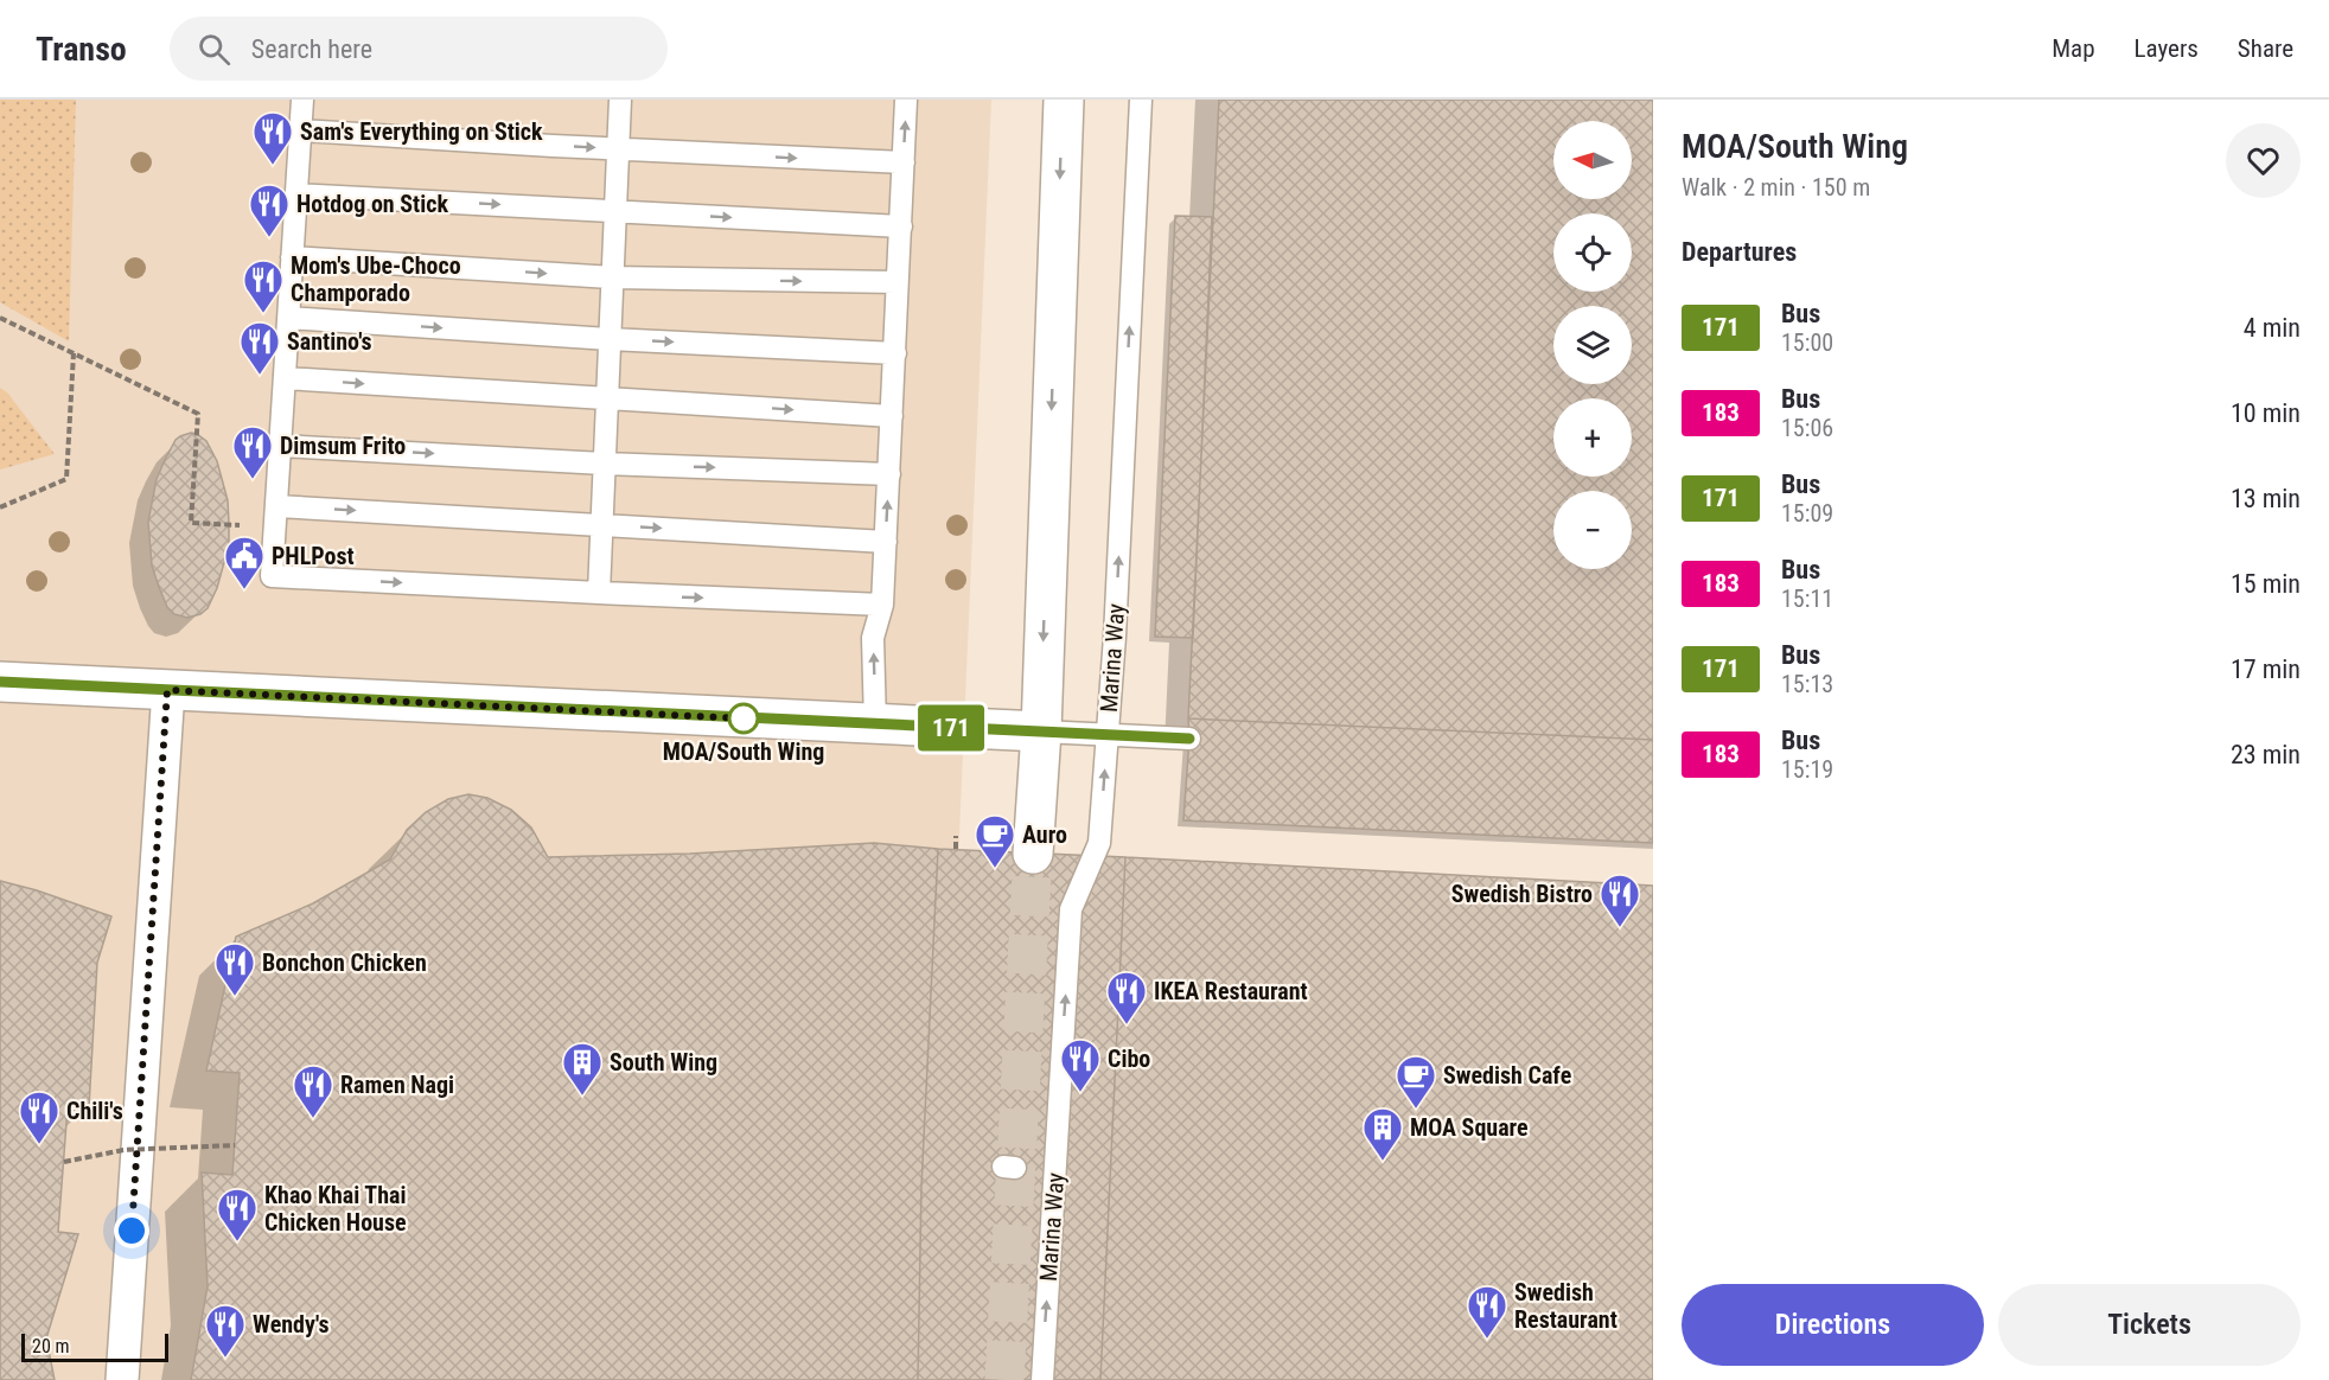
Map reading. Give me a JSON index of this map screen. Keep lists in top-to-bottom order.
{
  "streets": {
    "lane": ["Marina Way"]
  },
  "one_way": ["Marina Way"],
  "places": {
    "restaurant": [
      "Sam's Everything on Stick",
      "Hotdog on Stick",
      "Mom's Ube-Choco Champorado",
      "Santino's",
      "Dimsum Frito",
      "Swedish Bistro",
      "Bonchon Chicken",
      "IKEA Restaurant",
      "Cibo",
      "Ramen Nagi",
      "Chili's",
      "Khao Khai Thai Chicken House",
      "Swedish Restaurant",
      "Wendy's"
    ],
    "public building": ["PHLPost"],
    "other": ["MOA/South Wing"],
    "cafe": ["Auro", "Swedish Cafe"],
    "building": ["South Wing", "MOA Square"]
  },
  "lines": ["bus line 171"],
  "scale_bar": "20 m",
  "north": "left",
  "page": {
    "header": "Transo",
    "search": "Search here",
    "nav": ["Map", "Layers", "Share"],
    "on_map": "171",
    "heading": [
      ["MOA/South Wing", "Walk · 2 min · 150 m"],
      "Departures"
    ],
    "map_buttons": ["+", "−"],
    "list": [
      {
        "mark": "171",
        "name": "Bus",
        "note": "15:00",
        "value": "4 min"
      },
      {
        "mark": "183",
        "name": "Bus",
        "note": "15:06",
        "value": "10 min"
      },
      {
        "mark": "171",
        "name": "Bus",
        "note": "15:09",
        "value": "13 min"
      },
      {
        "mark": "183",
        "name": "Bus",
        "note": "15:11",
        "value": "15 min"
      },
      {
        "mark": "171",
        "name": "Bus",
        "note": "15:13",
        "value": "17 min"
      },
      {
        "mark": "183",
        "name": "Bus",
        "note": "15:19",
        "value": "23 min"
      }
    ],
    "buttons": ["Directions", "Tickets"],
    "scale": "20 m"
  }
}
